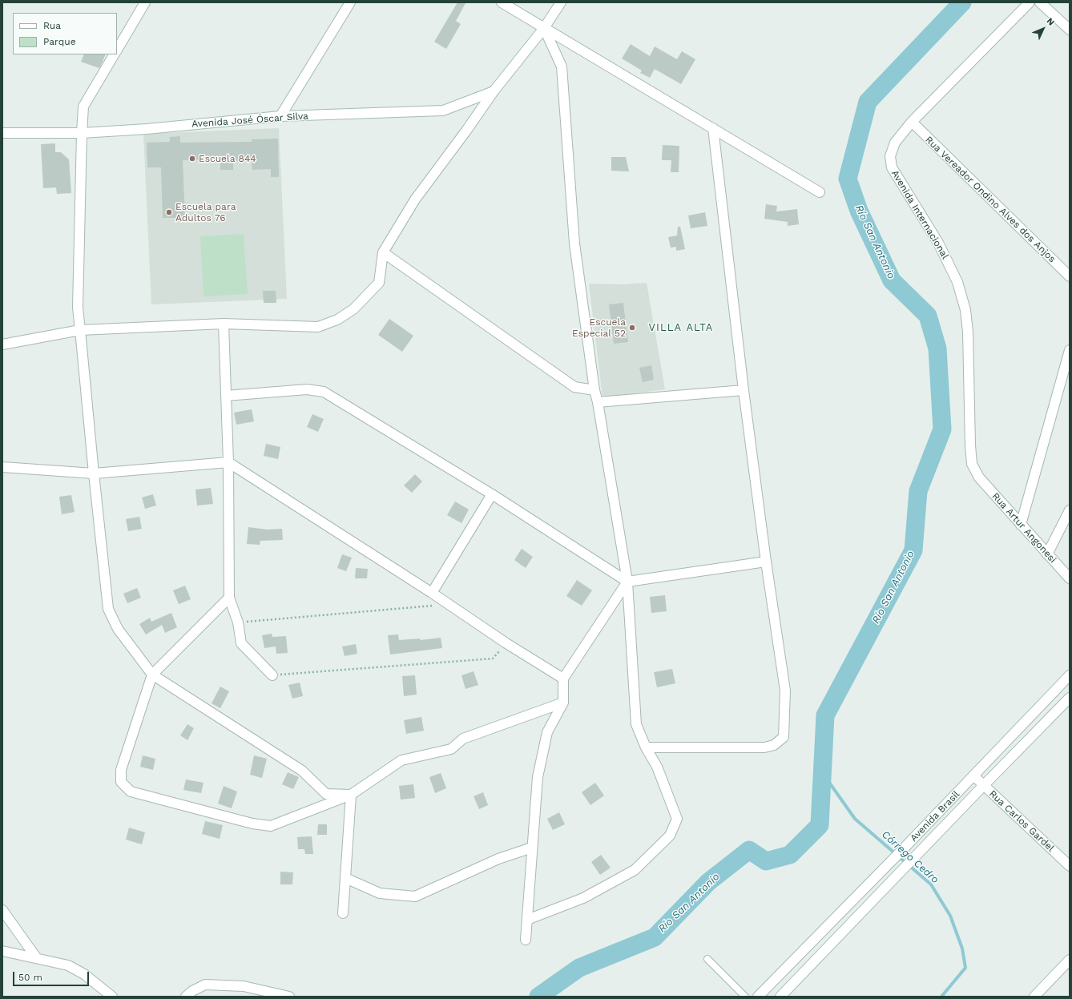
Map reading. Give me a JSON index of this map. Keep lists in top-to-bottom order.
{
  "streets": {
    "street": [
      "Avenida José Óscar Silva",
      "Rua Vereador Ondino Alves dos Anjos",
      "Avenida Internacional",
      "Rua Artur Angonesi",
      "Avenida Brasil",
      "Rua Carlos Gardel"
    ]
  },
  "crossings": [
    ["Rua Vereador Ondino Alves dos Anjos", "Avenida Internacional"],
    ["Avenida Internacional", "Rua Artur Angonesi"],
    ["Avenida Brasil", "Rua Carlos Gardel"]
  ],
  "districts": ["VILLA ALTA"],
  "water": ["Río San Antonio", "Córrego Cedro"],
  "places": ["Escuela 844", "Escuela para Adultos 76", "Escuela Especial 52"],
  "legend": ["Rua", "Parque"],
  "scale_bar": "50 m",
  "north": "top right"
}
